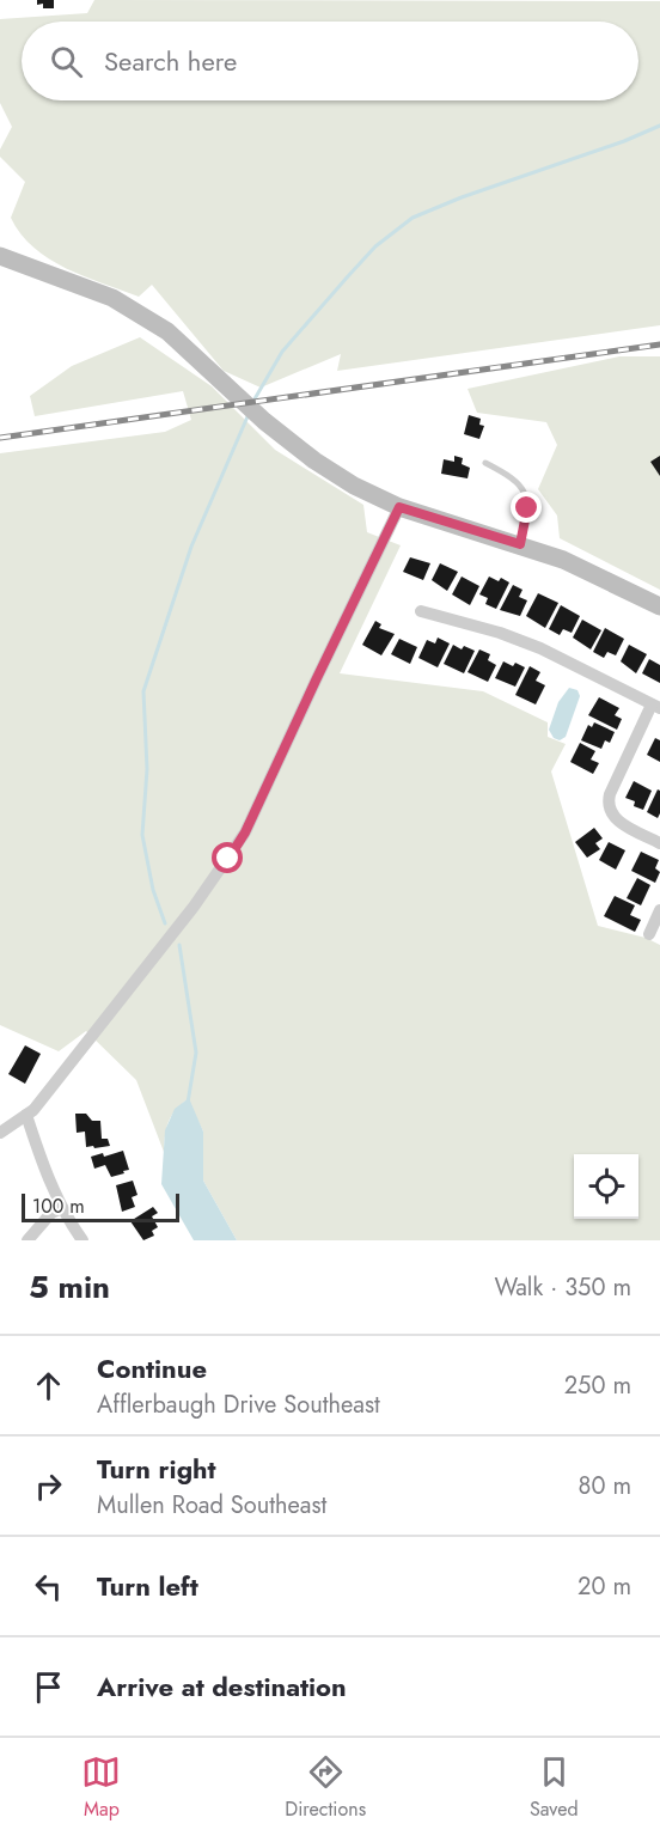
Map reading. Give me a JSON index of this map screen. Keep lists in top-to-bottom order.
{
  "scale_bar": "100 m",
  "page": {
    "search": "Search here",
    "scale": "100 m",
    "heading": ["5 min", "Walk · 350 m"],
    "list": [
      ["Continue", "Afflerbaugh Drive Southeast", "250 m"],
      ["Turn right", "Mullen Road Southeast", "80 m"],
      ["Turn left", "20 m"],
      "Arrive at destination"
    ],
    "nav": ["Map", "Directions", "Saved"]
  }
}
